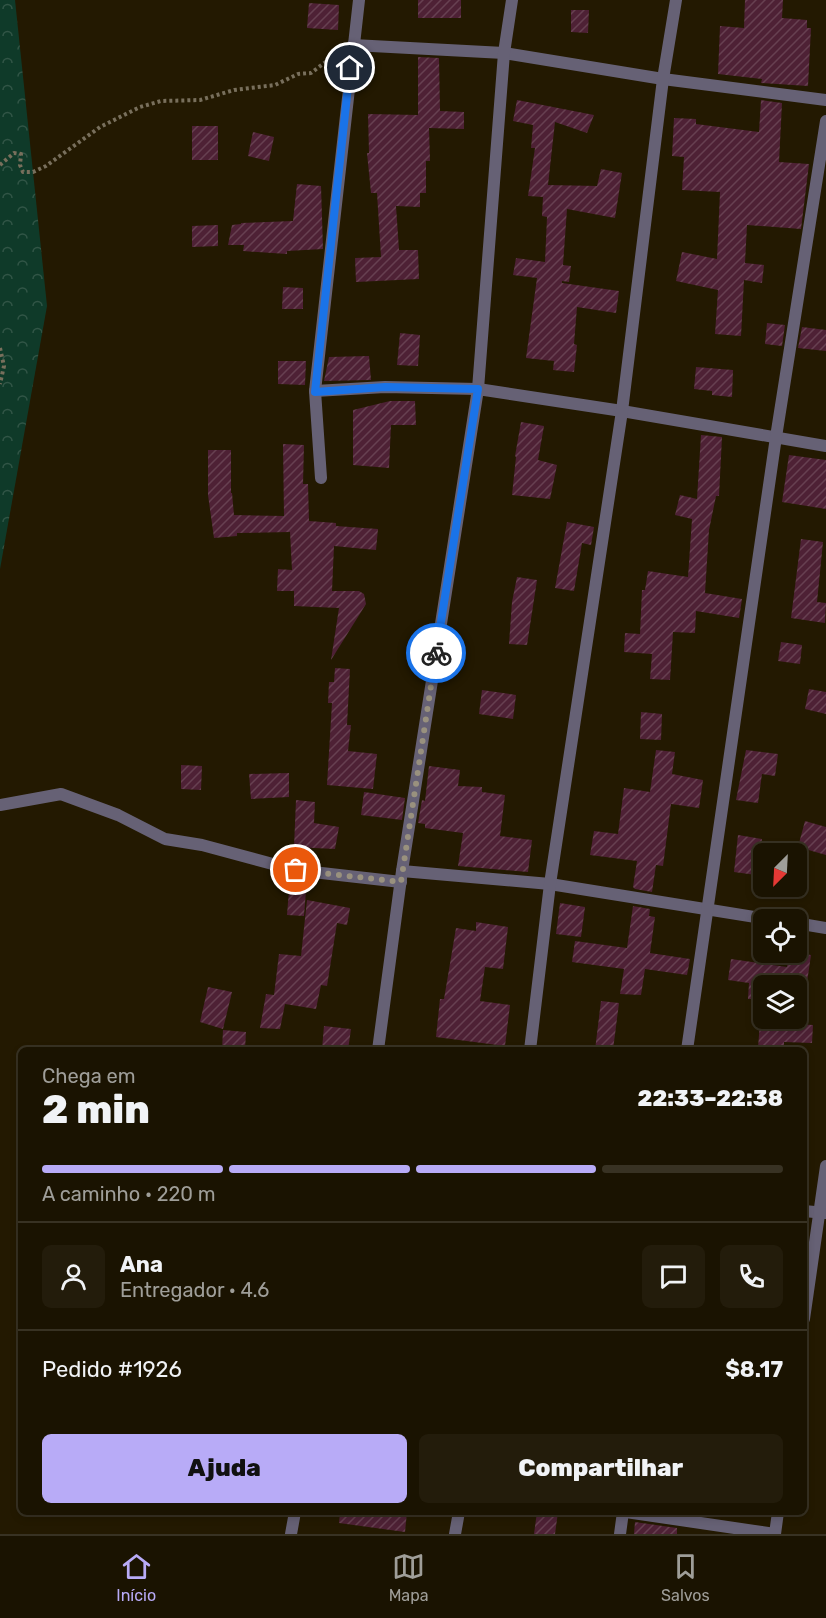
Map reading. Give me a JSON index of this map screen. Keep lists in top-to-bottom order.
{
  "north": "bottom left",
  "page": {
    "heading": ["2 min", "Chega em", "22:33–22:38"],
    "panel": [
      "Ana",
      "Entregador · 4.6",
      "Pedido #1926",
      "$8.17"
    ],
    "bar": "A caminho · 220 m",
    "buttons": ["Ajuda", "Compartilhar"],
    "tabs": ["Início", "Mapa", "Salvos"]
  }
}
